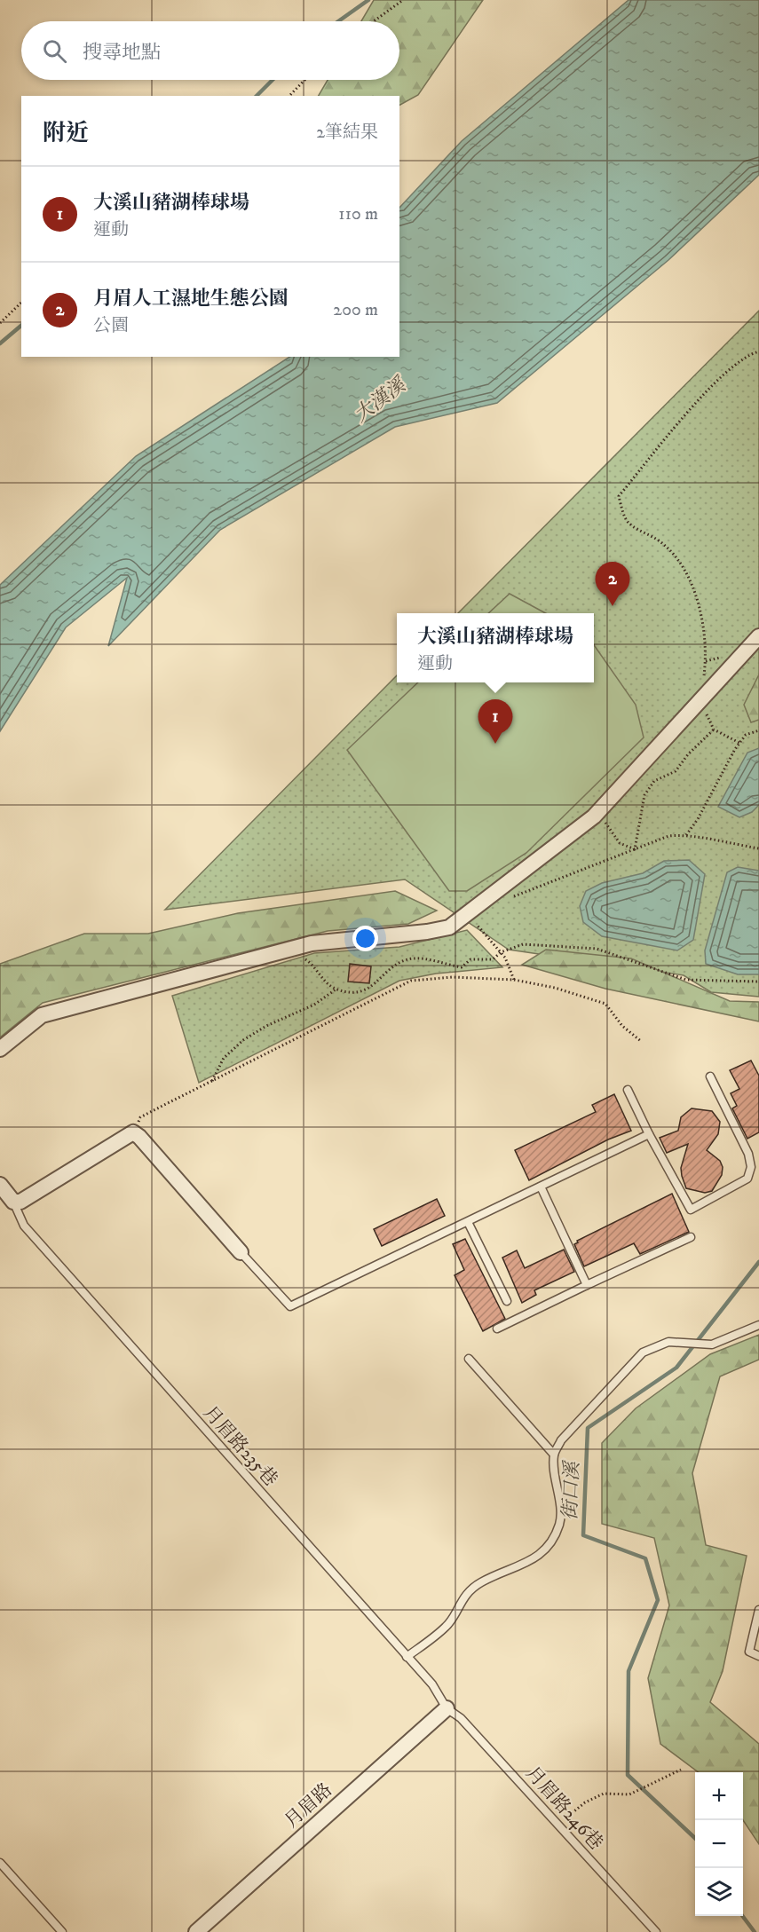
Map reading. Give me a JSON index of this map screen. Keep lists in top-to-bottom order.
{
  "streets": {
    "street": ["月眉路"],
    "lane": ["月眉路235巷", "月眉路246巷"]
  },
  "crossings": [
    ["月眉路235巷", "月眉路"],
    ["月眉路235巷", "月眉路246巷"],
    ["月眉路", "月眉路246巷"]
  ],
  "water": ["大漢溪", "街口溪"],
  "page": {
    "search": "搜尋地點",
    "heading": ["附近", "2筆結果"],
    "list": [
      {
        "mark": "1",
        "name": "大溪山豬湖棒球場",
        "note": "運動",
        "value": "110 m"
      },
      {
        "mark": "2",
        "name": "月眉人工濕地生態公園",
        "note": "公園",
        "value": "200 m"
      }
    ],
    "pins": ["2", "1"],
    "popup": ["大溪山豬湖棒球場", "運動"],
    "map_buttons": ["+", "−"]
  }
}
